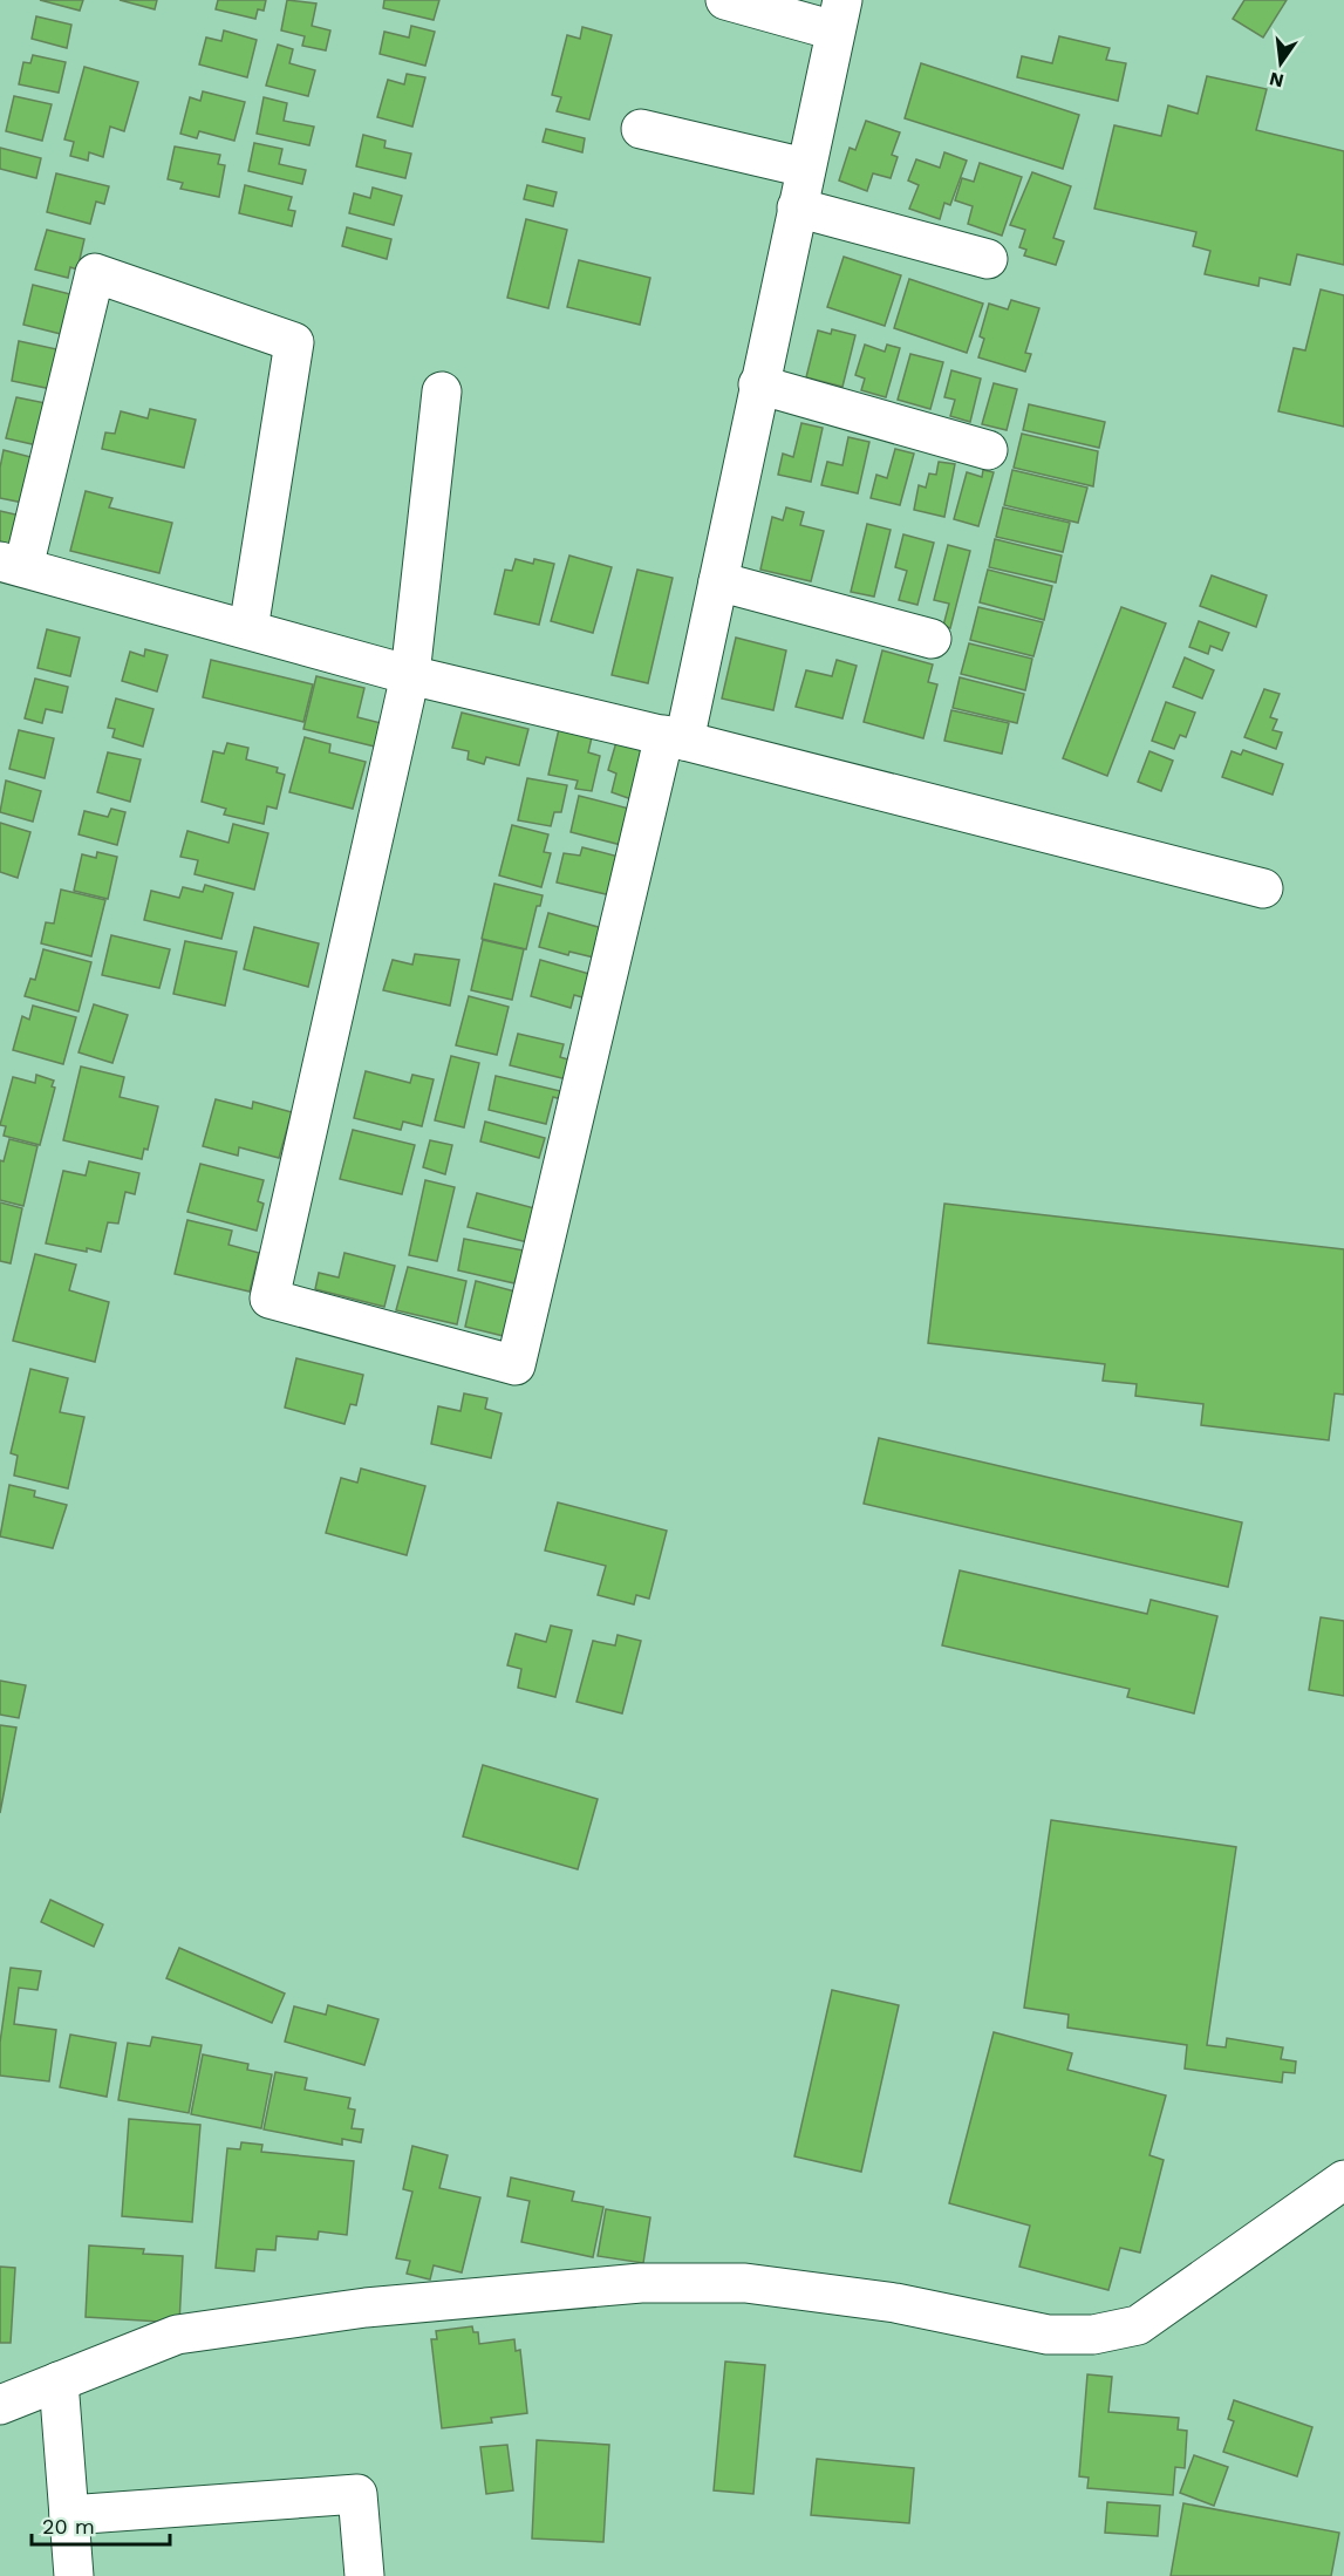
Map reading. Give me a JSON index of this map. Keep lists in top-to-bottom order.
{
  "scale_bar": "20 m",
  "north": "bottom"
}
